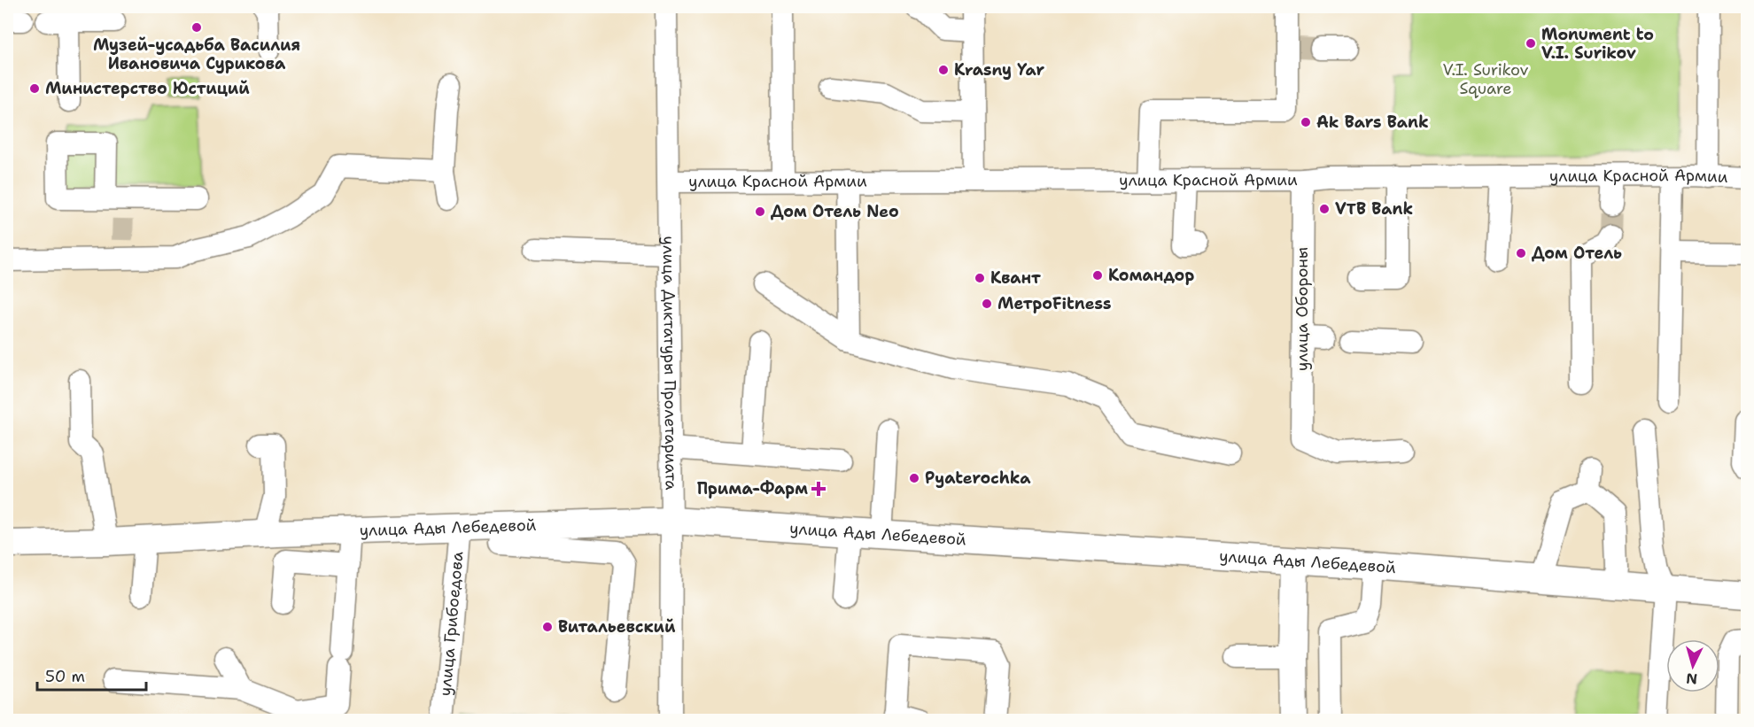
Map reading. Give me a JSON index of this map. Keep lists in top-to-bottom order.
{
  "streets": {
    "main road": ["улица Ады Лебедевой"],
    "street": [
      "улица Красной Армии",
      "улица Обороны",
      "улица Диктатуры Пролетариата",
      "улица Грибоедова"
    ]
  },
  "crossings": [
    ["улица Красной Армии", "улица Обороны"],
    ["улица Красной Армии", "улица Диктатуры Пролетариата"],
    ["улица Диктатуры Пролетариата", "улица Ады Лебедевой"],
    ["улица Ады Лебедевой", "улица Грибоедова"]
  ],
  "parks": ["V.I. Surikov Square"],
  "places": {
    "other": [
      "Музей-усадьба Василия Ивановича Сурикова",
      "Monument to V.I. Surikov",
      "Krasny Yar",
      "Министерство Юстиций",
      "Ak Bars Bank",
      "VTB Bank",
      "Дом Отель Neo",
      "Дом Отель",
      "Командор",
      "Квант",
      "МетроFitness",
      "Pyaterochka",
      "Витальевский"
    ],
    "health": ["Прима-Фарм"]
  },
  "scale_bar": "50 m",
  "north": "bottom"
}
